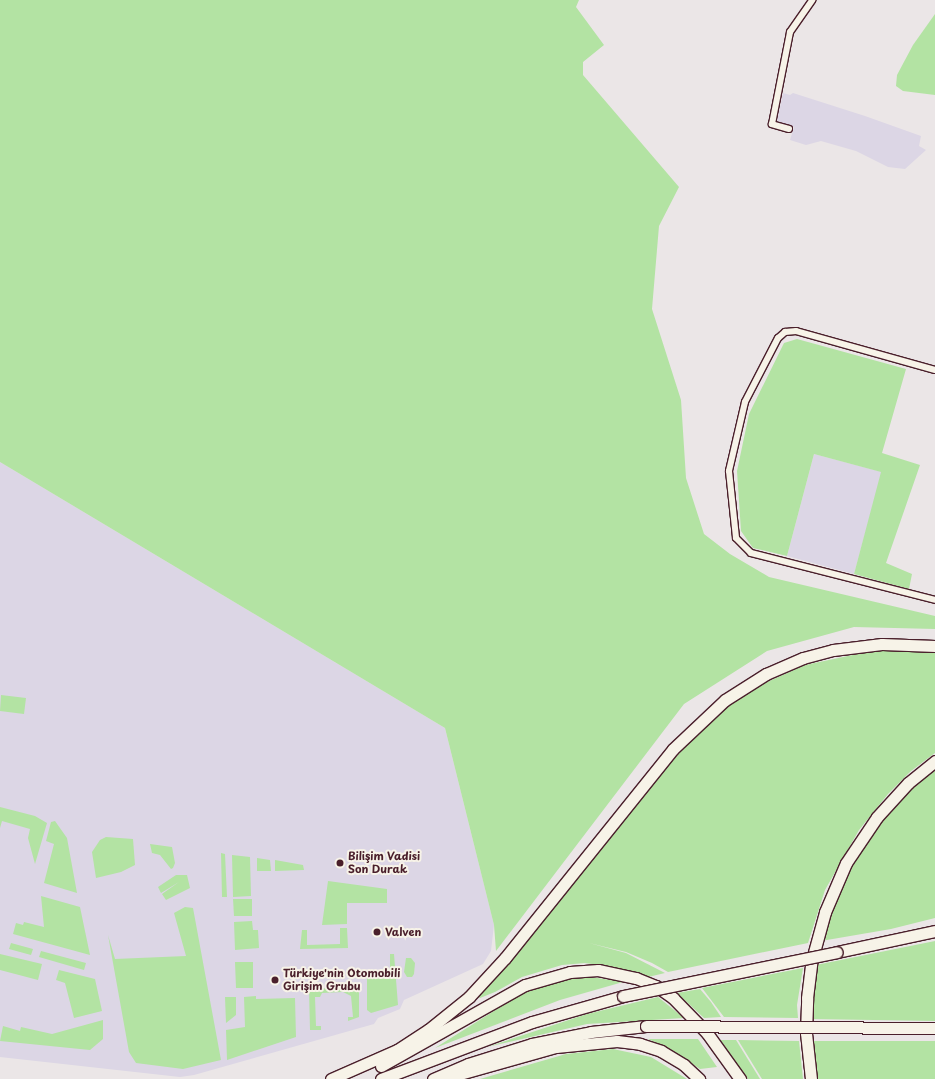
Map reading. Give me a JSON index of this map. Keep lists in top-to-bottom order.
{
  "places": ["Bilişim Vadisi Son Durak", "Valven", "Türkiye'nin Otomobili Girişim Grubu"]
}
